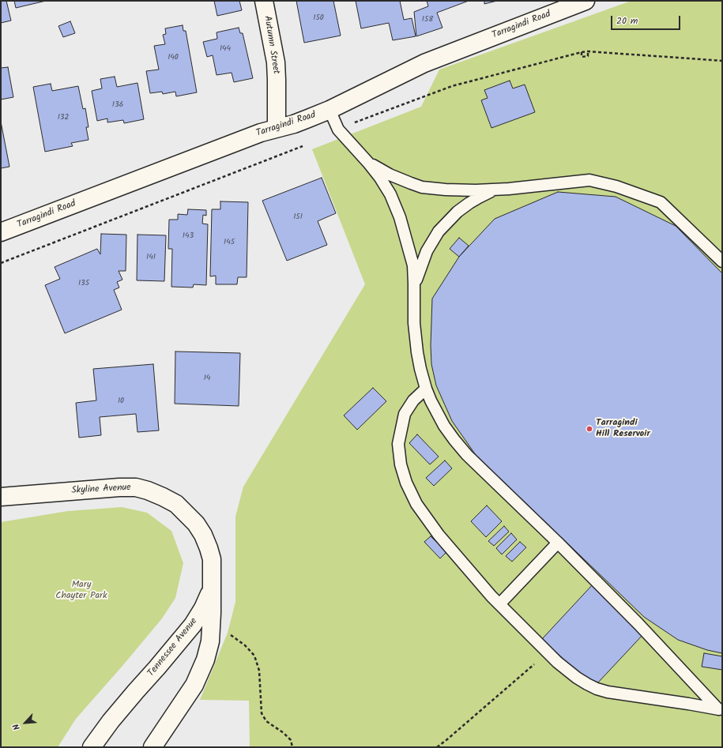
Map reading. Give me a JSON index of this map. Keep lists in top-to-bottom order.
{
  "streets": {
    "street": [
      "Tarragindi Road",
      "Autumn Street",
      "Skyline Avenue",
      "Tennessee Avenue"
    ]
  },
  "crossings": [
    ["Tarragindi Road", "Autumn Street"],
    ["Skyline Avenue", "Tennessee Avenue"]
  ],
  "parks": ["Mary Chayter Park"],
  "places": ["Tarragindi Hill Reservoir"],
  "house_numbers": [
    "150",
    "158",
    "144",
    "140",
    "136",
    "132",
    "151",
    "143",
    "145",
    "141",
    "135",
    "14",
    "10"
  ],
  "scale_bar": "20 m",
  "north": "bottom left"
}
